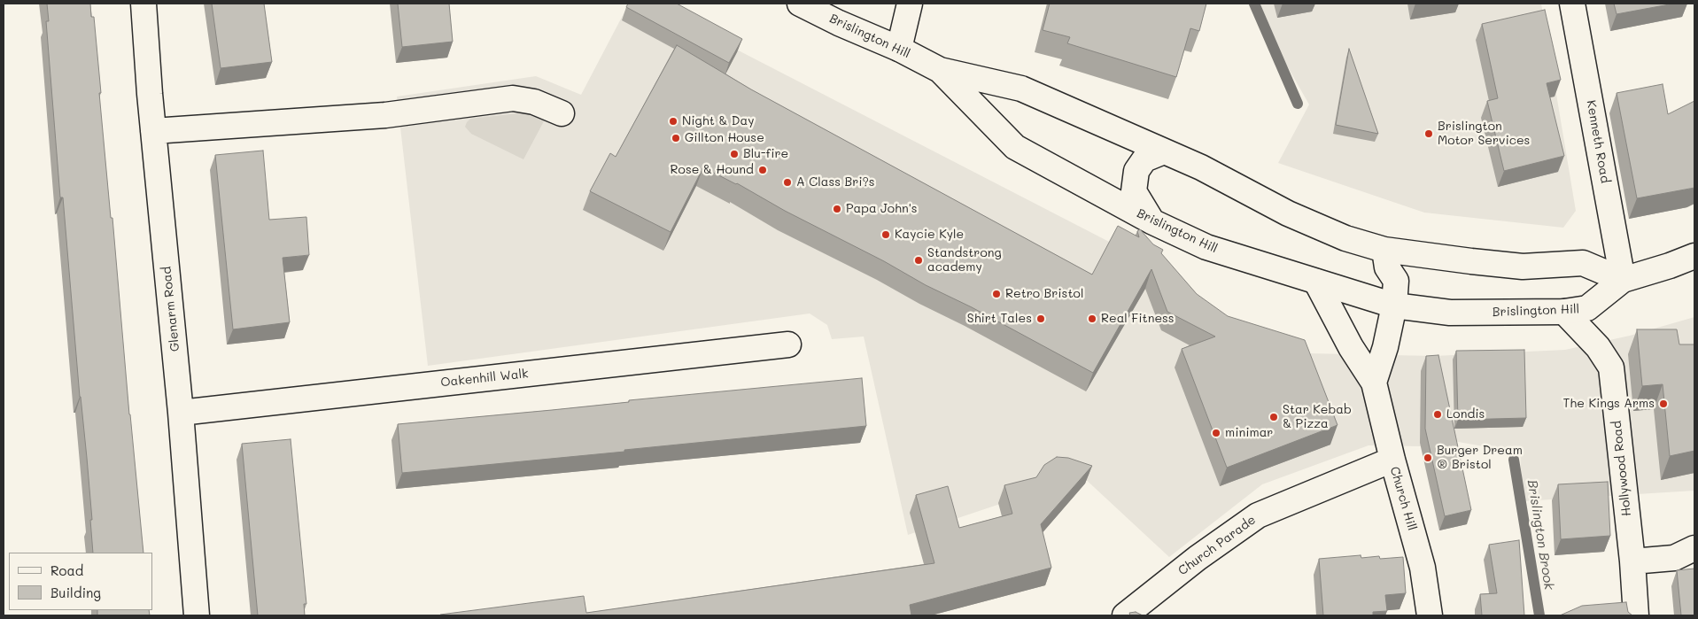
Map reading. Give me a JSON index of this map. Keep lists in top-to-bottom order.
{
  "streets": {
    "main road": [
      "Brislington Hill",
      "Kenneth Road",
      "Glenarm Road",
      "Oakenhill Walk",
      "Hollywood Road",
      "Church Hill",
      "Church Parade"
    ]
  },
  "crossings": [
    ["Brislington Hill", "Kenneth Road"],
    ["Brislington Hill", "Hollywood Road"],
    ["Brislington Hill", "Church Hill"],
    ["Glenarm Road", "Oakenhill Walk"],
    ["Church Hill", "Church Parade"]
  ],
  "water": ["Brislington Brook"],
  "places": [
    "Night & Day",
    "Brislington Motor Services",
    "Gillton House",
    "Blu-fire",
    "Rose & Hound",
    "A Class Bri?s",
    "Papa John's",
    "Kaycie Kyle",
    "Standstrong academy",
    "Retro Bristol",
    "Shirt Tales",
    "Real Fitness",
    "The Kings Arms",
    "Londis",
    "Star Kebab & Pizza",
    "minimar",
    "Burger Dream ® Bristol"
  ],
  "legend": ["Road", "Building"]
}
